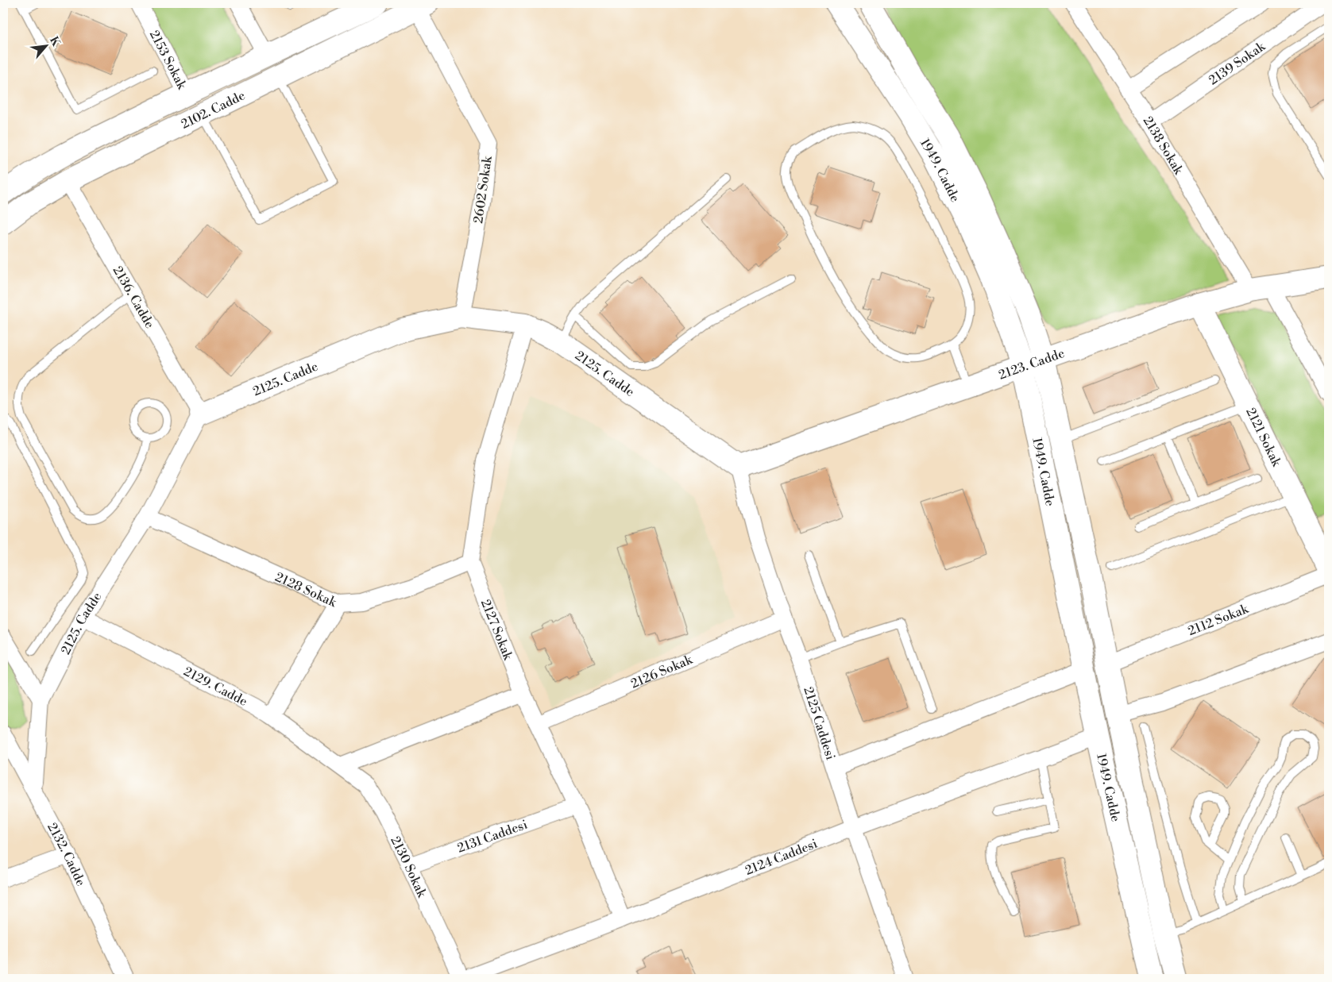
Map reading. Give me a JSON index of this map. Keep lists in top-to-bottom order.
{
  "streets": {
    "street": [
      "2153 Sokak",
      "2139 Sokak",
      "2102. Cadde",
      "2138 Sokak",
      "1949. Cadde",
      "2602 Sokak",
      "2136. Cadde",
      "2123. Cadde",
      "2125. Cadde",
      "2121 Sokak",
      "2128 Sokak",
      "2112 Sokak",
      "2127 Sokak",
      "2126 Sokak",
      "2129. Cadde",
      "2125 Caddesi",
      "2131 Caddesi",
      "2132. Cadde",
      "2124 Caddesi",
      "2130 Sokak"
    ]
  },
  "crossings": [
    ["2153 Sokak", "2102. Cadde"],
    ["2139 Sokak", "2138 Sokak"],
    ["2102. Cadde", "2602 Sokak"],
    ["2102. Cadde", "2136. Cadde"],
    ["2138 Sokak", "2123. Cadde"],
    ["1949. Cadde", "2123. Cadde"],
    ["1949. Cadde", "2112 Sokak"],
    ["1949. Cadde", "2124 Caddesi"],
    ["2602 Sokak", "2125. Cadde"],
    ["2136. Cadde", "2125. Cadde"],
    ["2123. Cadde", "2125. Cadde"],
    ["2123. Cadde", "2121 Sokak"],
    ["2123. Cadde", "2125 Caddesi"],
    ["2125. Cadde", "2128 Sokak"],
    ["2125. Cadde", "2129. Cadde"],
    ["2125. Cadde", "2125 Caddesi"],
    ["2125. Cadde", "2132. Cadde"],
    ["2128 Sokak", "2127 Sokak"],
    ["2127 Sokak", "2126 Sokak"],
    ["2127 Sokak", "2131 Caddesi"],
    ["2127 Sokak", "2124 Caddesi"],
    ["2126 Sokak", "2125 Caddesi"],
    ["2129. Cadde", "2130 Sokak"],
    ["2125 Caddesi", "2124 Caddesi"],
    ["2131 Caddesi", "2130 Sokak"],
    ["2124 Caddesi", "2130 Sokak"]
  ],
  "north": "top right"
}
